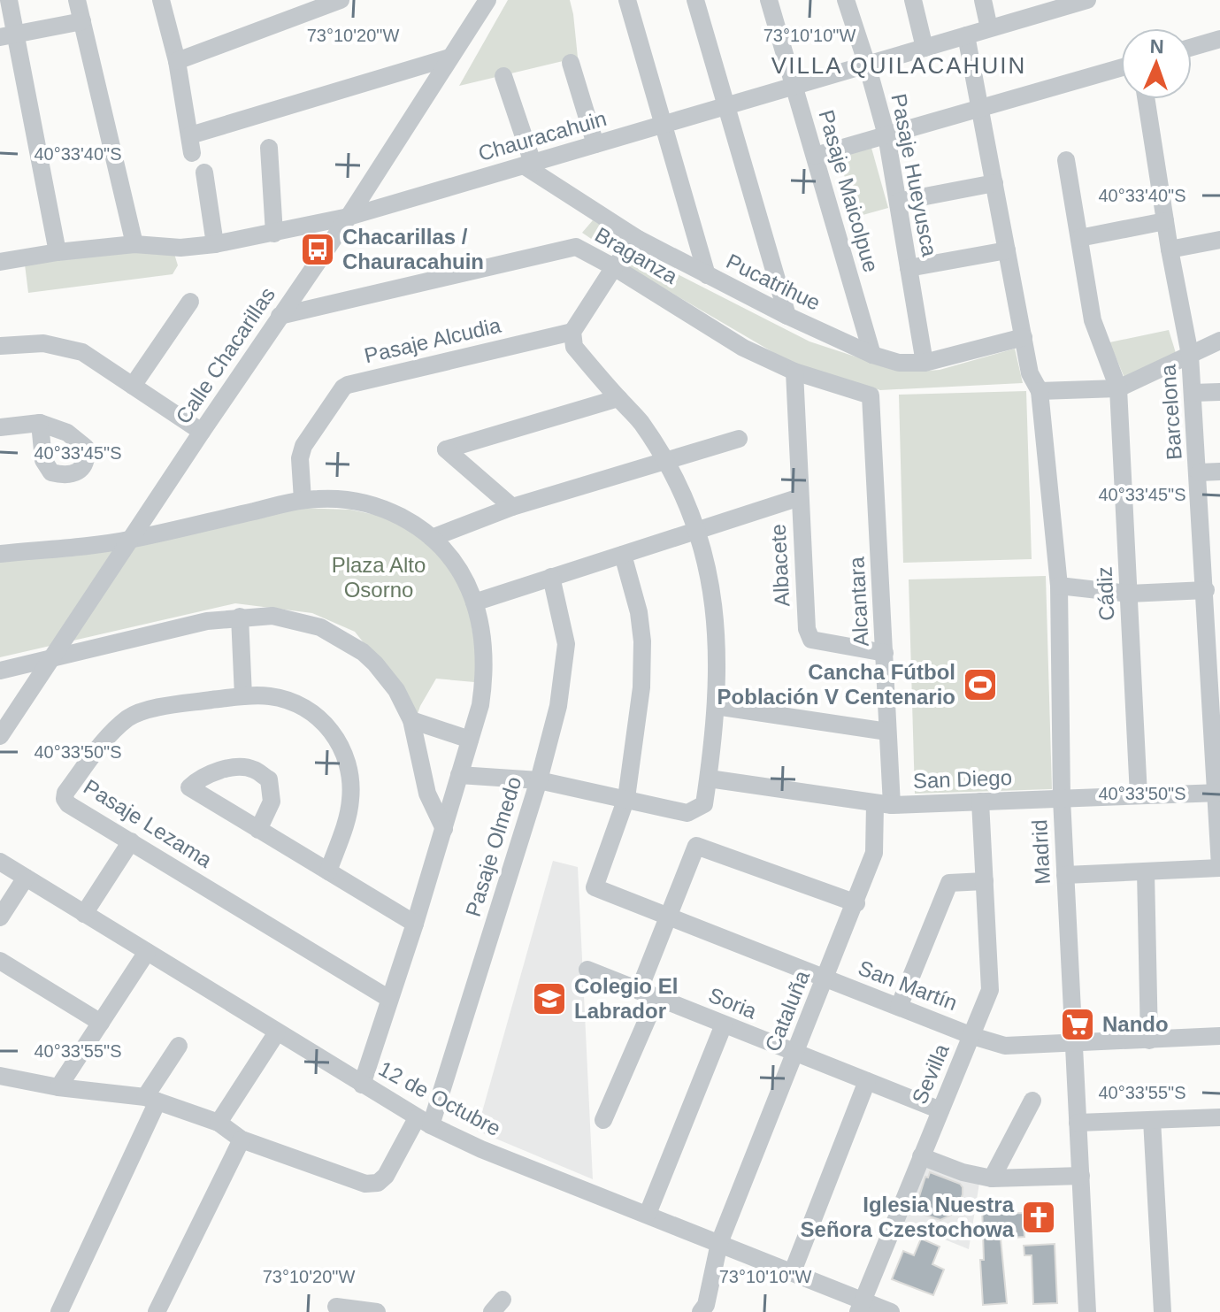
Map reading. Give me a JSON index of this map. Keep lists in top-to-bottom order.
{
  "streets": {
    "street": [
      "Chauracahuin",
      "Pasaje Hueyusca",
      "Pasaje Maicolpue",
      "Braganza",
      "Pucatrihue",
      "Pasaje Alcudia",
      "Calle Chacarillas",
      "Barcelona",
      "Albacete",
      "Cádiz",
      "Alcantara",
      "San Diego",
      "Pasaje Lezama",
      "Pasaje Olmedo",
      "Madrid",
      "San Martín",
      "Soria",
      "Cataluña",
      "Sevilla",
      "12 de Octubre"
    ]
  },
  "crossings": [
    ["Chauracahuin", "Pasaje Hueyusca"],
    ["Chauracahuin", "Pasaje Maicolpue"],
    ["Chauracahuin", "Pucatrihue"],
    ["Chauracahuin", "Calle Chacarillas"],
    ["Pasaje Hueyusca", "Pucatrihue"],
    ["Pasaje Maicolpue", "Pucatrihue"],
    ["Braganza", "Calle Chacarillas"],
    ["Braganza", "Albacete"],
    ["Braganza", "Alcantara"],
    ["Barcelona", "San Diego"],
    ["Albacete", "Alcantara"],
    ["Cádiz", "San Diego"],
    ["Alcantara", "San Diego"],
    ["Alcantara", "Cataluña"],
    ["San Diego", "Madrid"],
    ["San Diego", "Cataluña"],
    ["San Diego", "Sevilla"],
    ["Pasaje Olmedo", "12 de Octubre"],
    ["Madrid", "San Martín"],
    ["San Martín", "Cataluña"],
    ["San Martín", "Sevilla"],
    ["Soria", "Cataluña"],
    ["Soria", "Sevilla"],
    ["Cataluña", "12 de Octubre"],
    ["Sevilla", "12 de Octubre"]
  ],
  "districts": ["VILLA QUILACAHUIN"],
  "parks": ["Plaza Alto Osorno"],
  "places": {
    "bus stop": ["Chacarillas / Chauracahuin"],
    "sports": ["Cancha Fútbol Población V Centenario"],
    "school or university": ["Colegio El Labrador"],
    "supermarket": ["Nando"],
    "church": ["Iglesia Nuestra Señora Czestochowa"]
  },
  "north": "top",
  "coordinates": [
    "73°10'20\"W",
    "73°10'10\"W",
    "40°33'40\"S",
    "40°33'45\"S",
    "40°33'50\"S",
    "40°33'55\"S"
  ]
}
